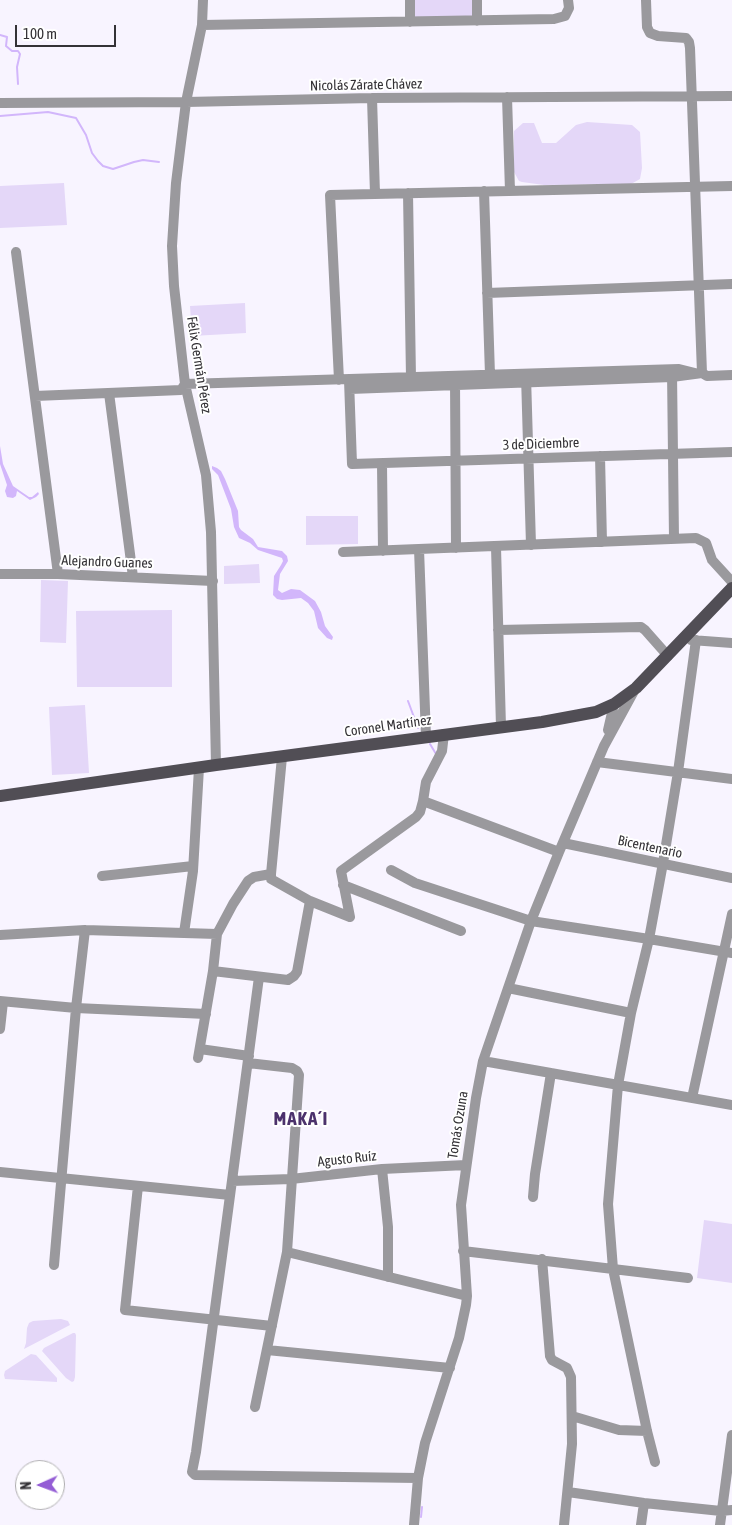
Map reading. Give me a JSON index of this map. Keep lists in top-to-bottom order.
{
  "streets": {
    "main road": ["Coronel Martínez"],
    "street": [
      "Nicolás Zárate Chávez",
      "Félix Germán Pérez",
      "3 de Diciembre",
      "Alejandro Guanes",
      "Bicentenario",
      "Tomás Ozuna",
      "Agusto Ruíz"
    ]
  },
  "crossings": [
    ["Nicolás Zárate Chávez", "Félix Germán Pérez"],
    ["Félix Germán Pérez", "Alejandro Guanes"],
    ["Félix Germán Pérez", "Coronel Martínez"],
    ["Coronel Martínez", "Tomás Ozuna"],
    ["Bicentenario", "Tomás Ozuna"],
    ["Tomás Ozuna", "Agusto Ruíz"]
  ],
  "districts": ["MAKA´I"],
  "scale_bar": "100 m",
  "north": "left"
}
